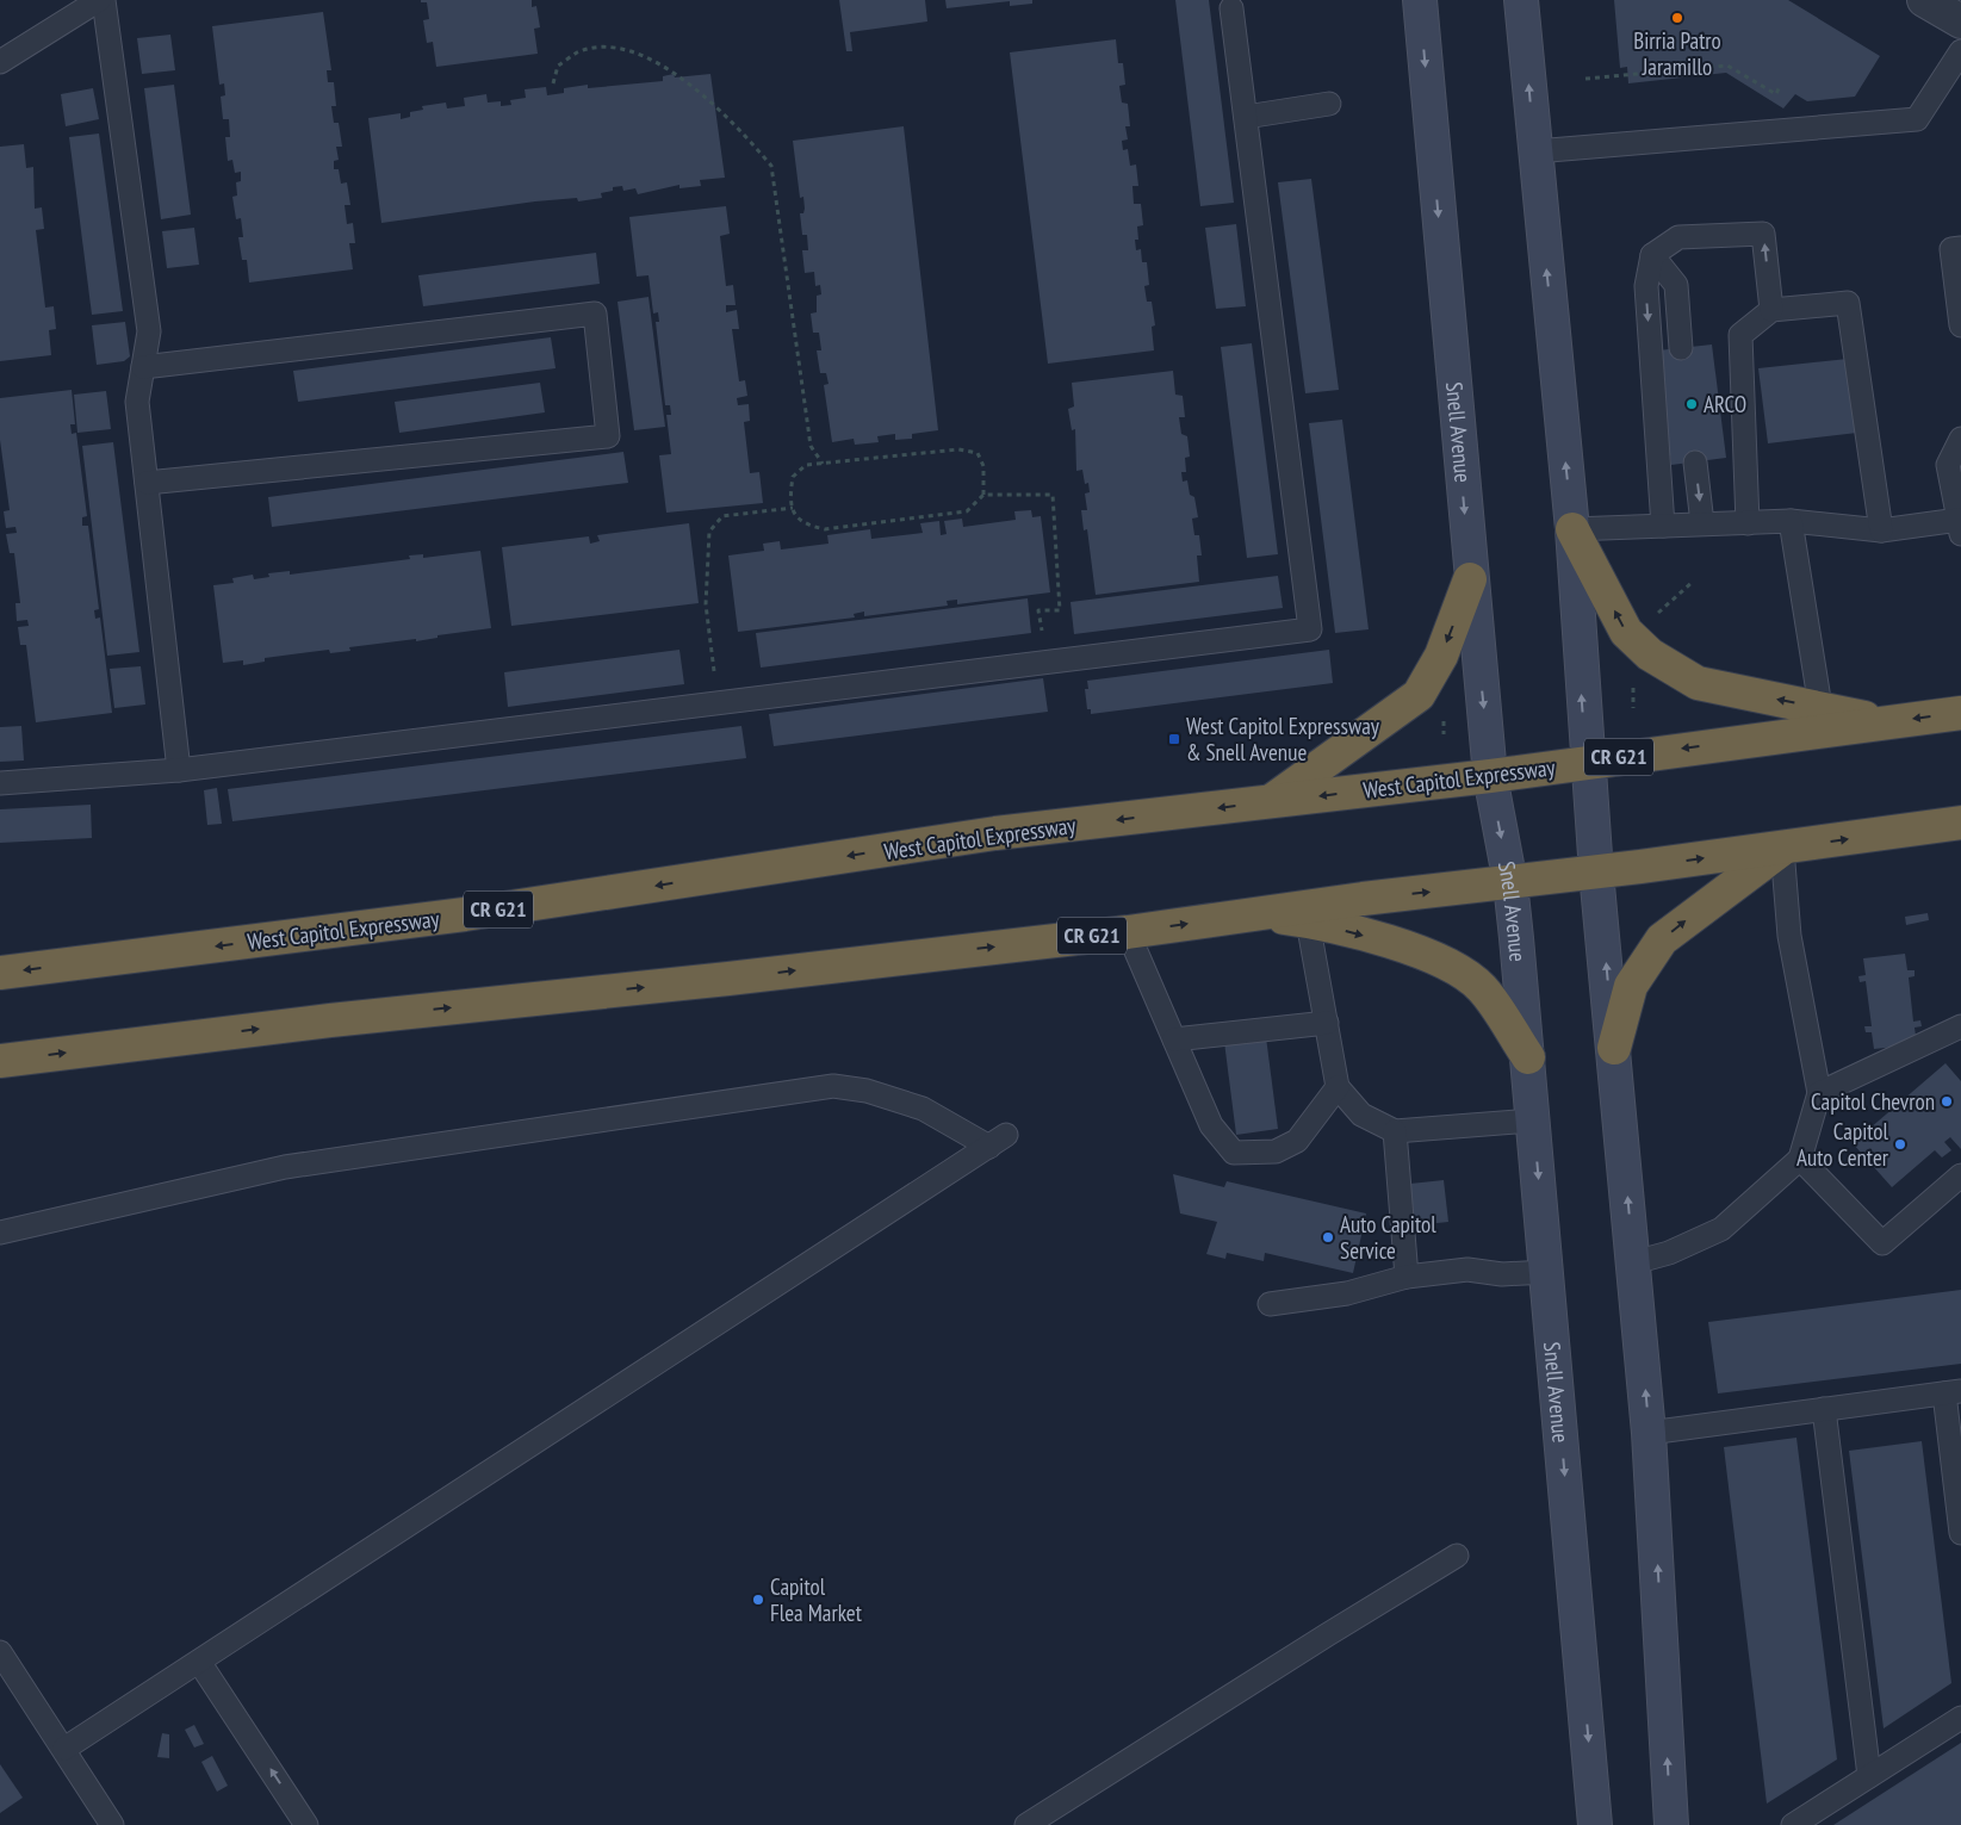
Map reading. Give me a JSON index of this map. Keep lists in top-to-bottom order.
{
  "streets": {
    "highway": ["CR G21", "West Capitol Expressway"],
    "main road": ["Snell Avenue"]
  },
  "crossings": [
    ["Snell Avenue", "CR G21"],
    ["Snell Avenue", "West Capitol Expressway"]
  ],
  "places": {
    "other": [
      "Birria Patro Jaramillo",
      "ARCO",
      "Capitol Chevron",
      "Capitol Auto Center",
      "Auto Capitol Service",
      "Capitol Flea Market"
    ],
    "transit": ["West Capitol Expressway & Snell Avenue"]
  }
}
